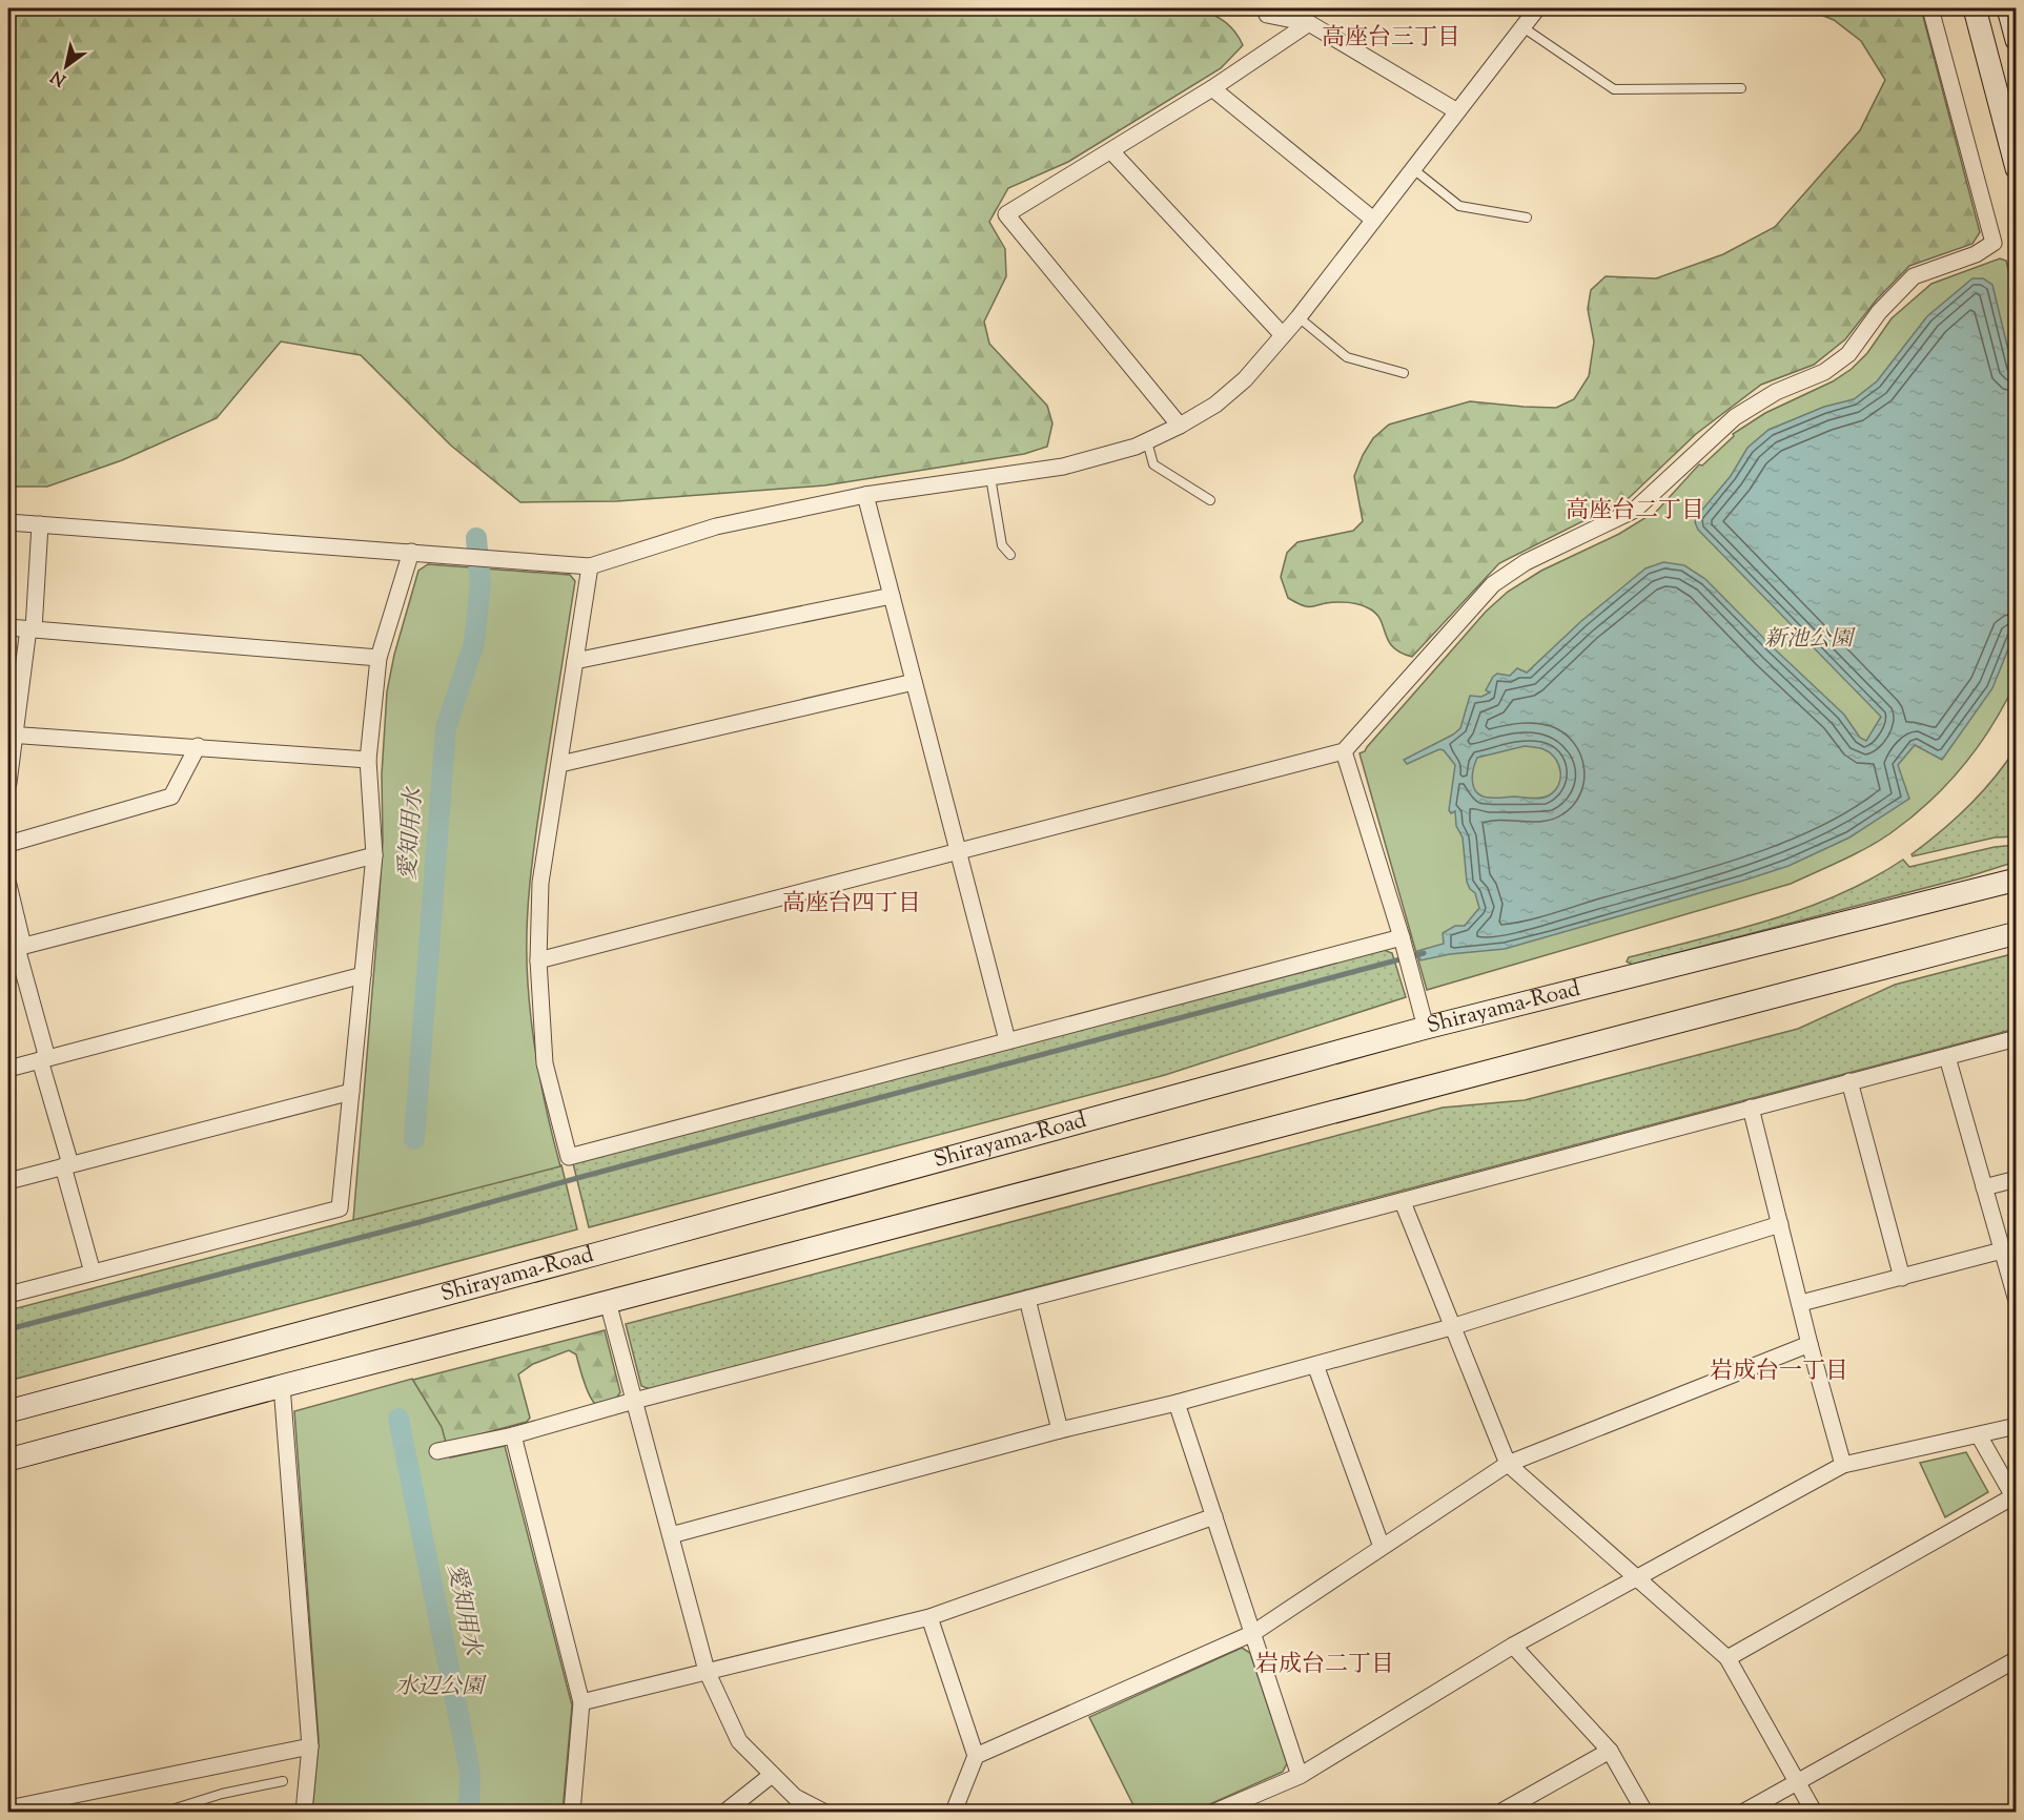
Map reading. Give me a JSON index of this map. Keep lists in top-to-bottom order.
{
  "streets": {
    "street": ["Shirayama-Road"]
  },
  "districts": [
    "高座台三丁目",
    "高座台二丁目",
    "高座台四丁目",
    "岩成台一丁目",
    "岩成台二丁目"
  ],
  "water": ["愛知用水"],
  "parks": ["新池公園", "水辺公園"],
  "north": "bottom left"
}
